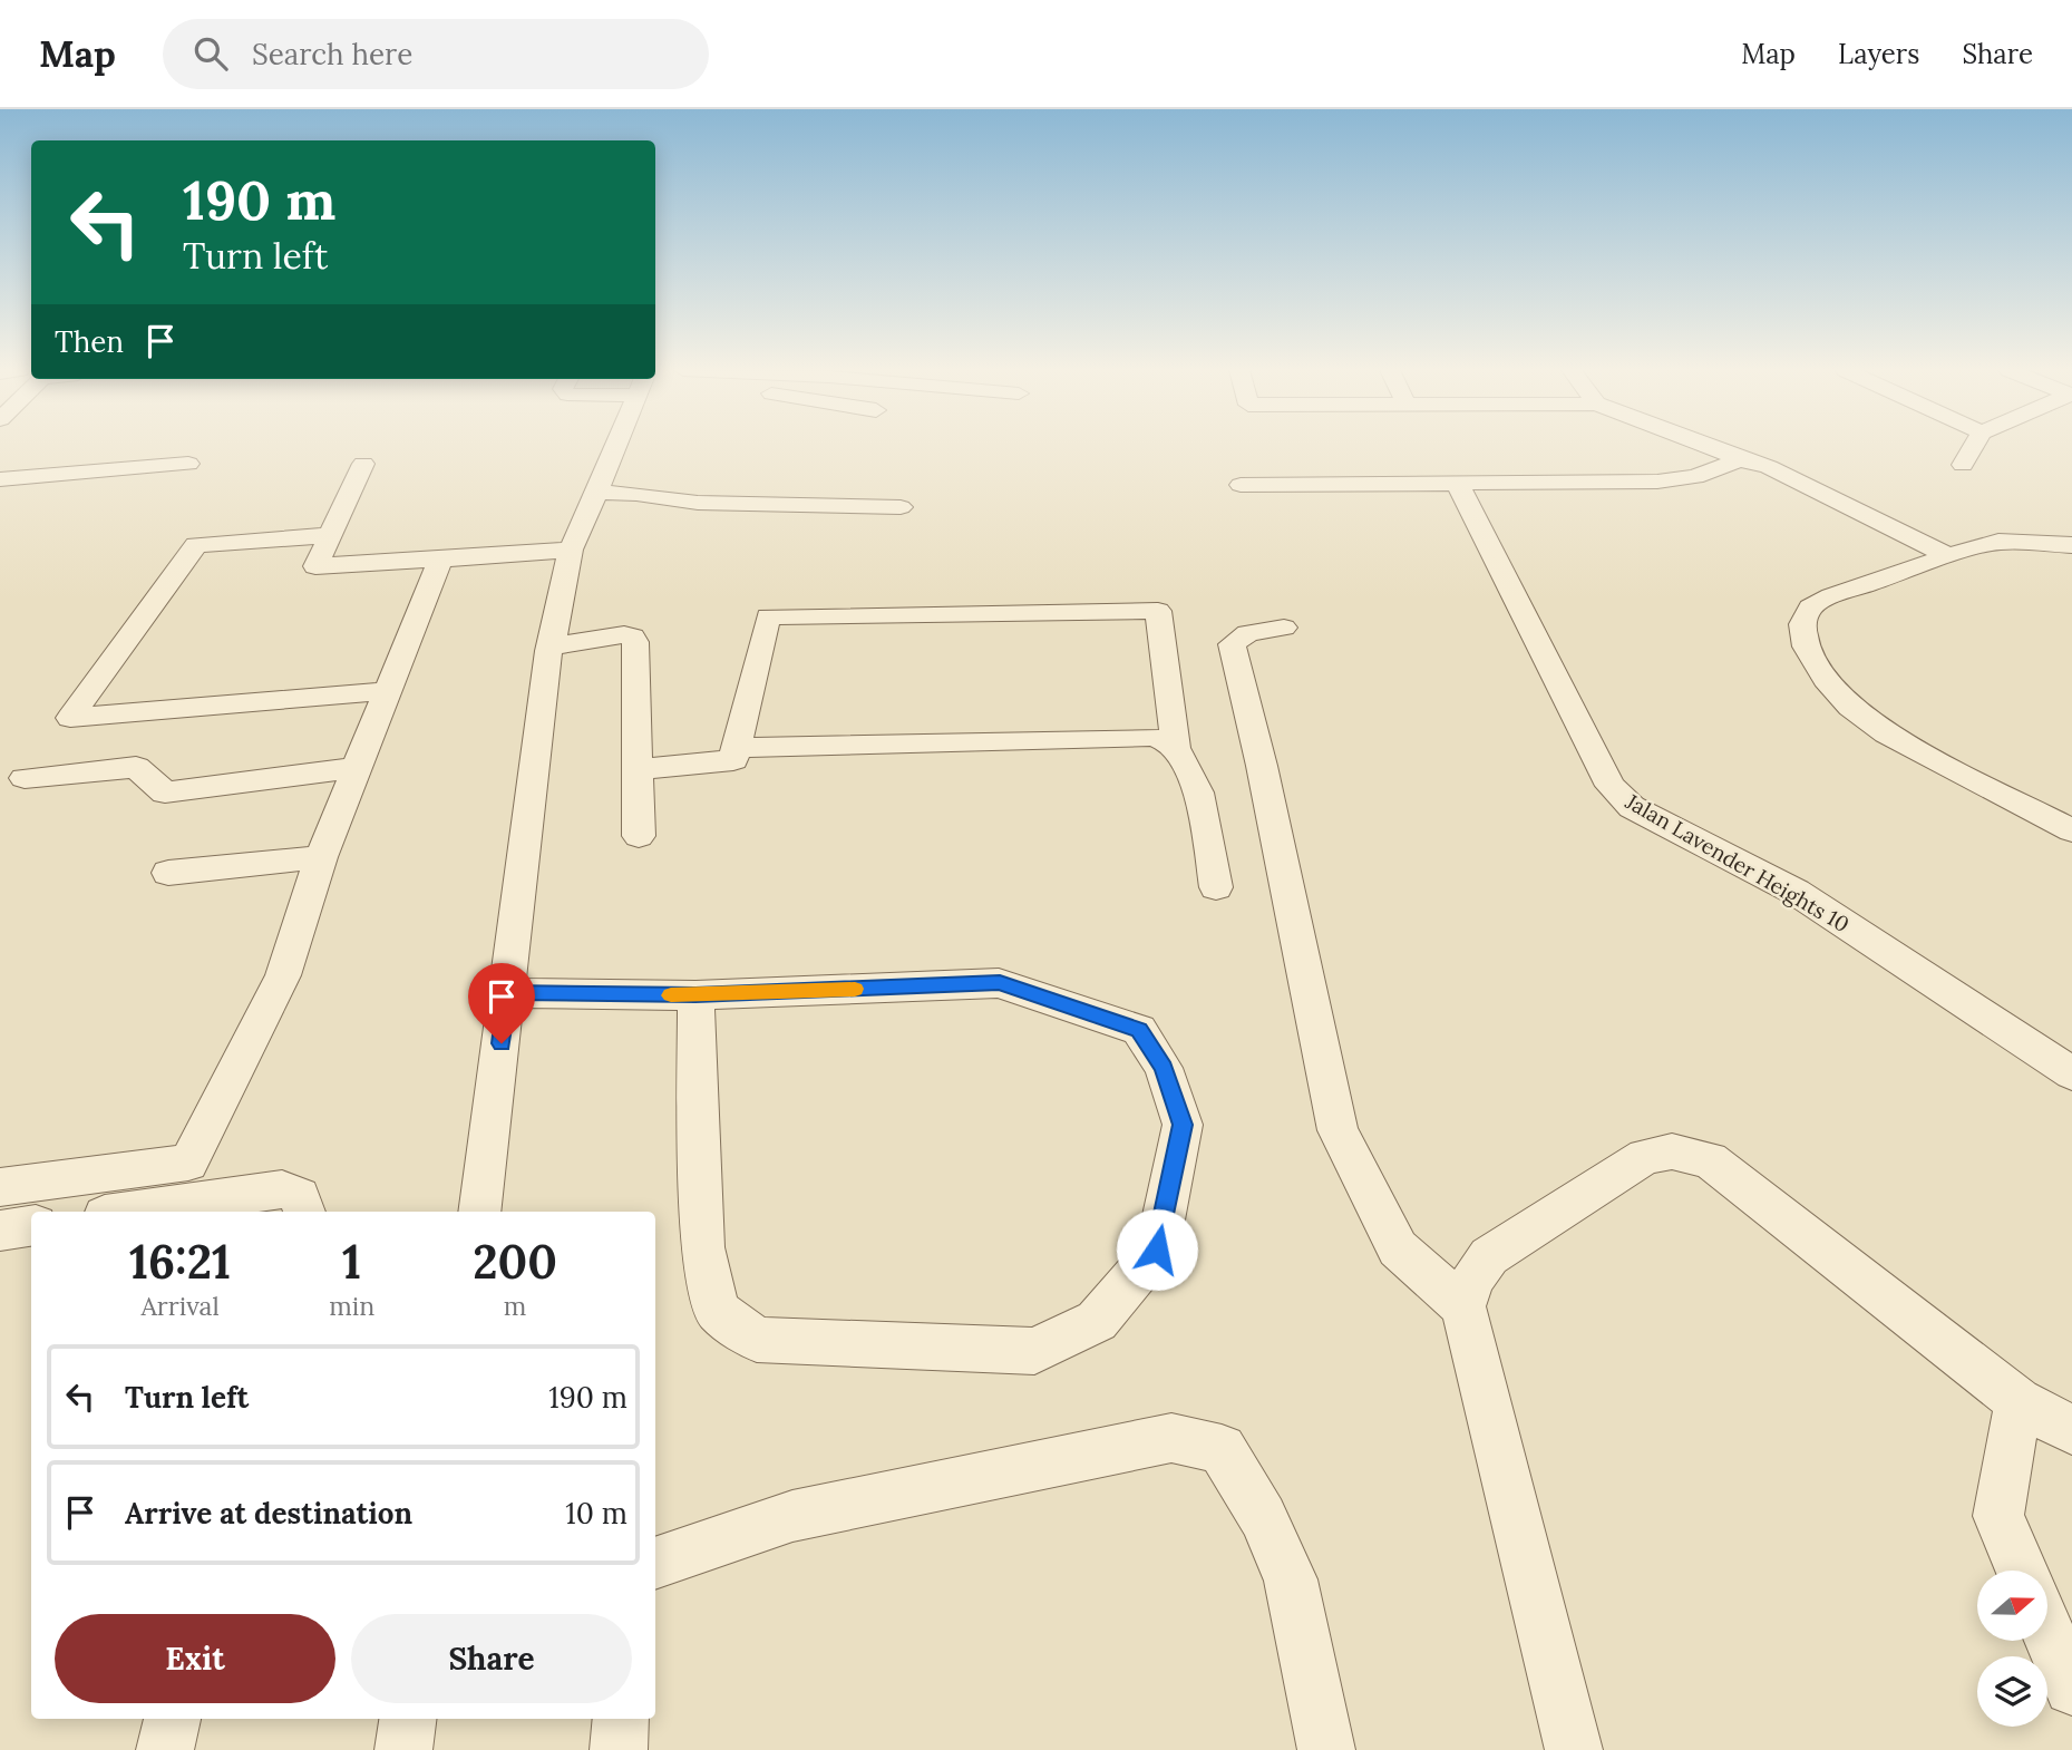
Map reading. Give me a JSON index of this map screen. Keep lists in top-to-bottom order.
{
  "streets": {
    "street": ["Jalan Lavender Heights 10"]
  },
  "north": "right",
  "page": {
    "header": "Map",
    "search": "Search here",
    "nav": ["Map", "Layers", "Share"],
    "turn": ["190 m", "Turn left"],
    "then": "Then",
    "eta": [
      "16:21",
      "Arrival",
      "1",
      "min",
      "200",
      "m"
    ],
    "list": [
      {
        "name": "Turn left",
        "value": "190 m"
      },
      {
        "name": "Arrive at destination",
        "value": "10 m"
      }
    ],
    "buttons": ["Exit", "Share"]
  }
}
